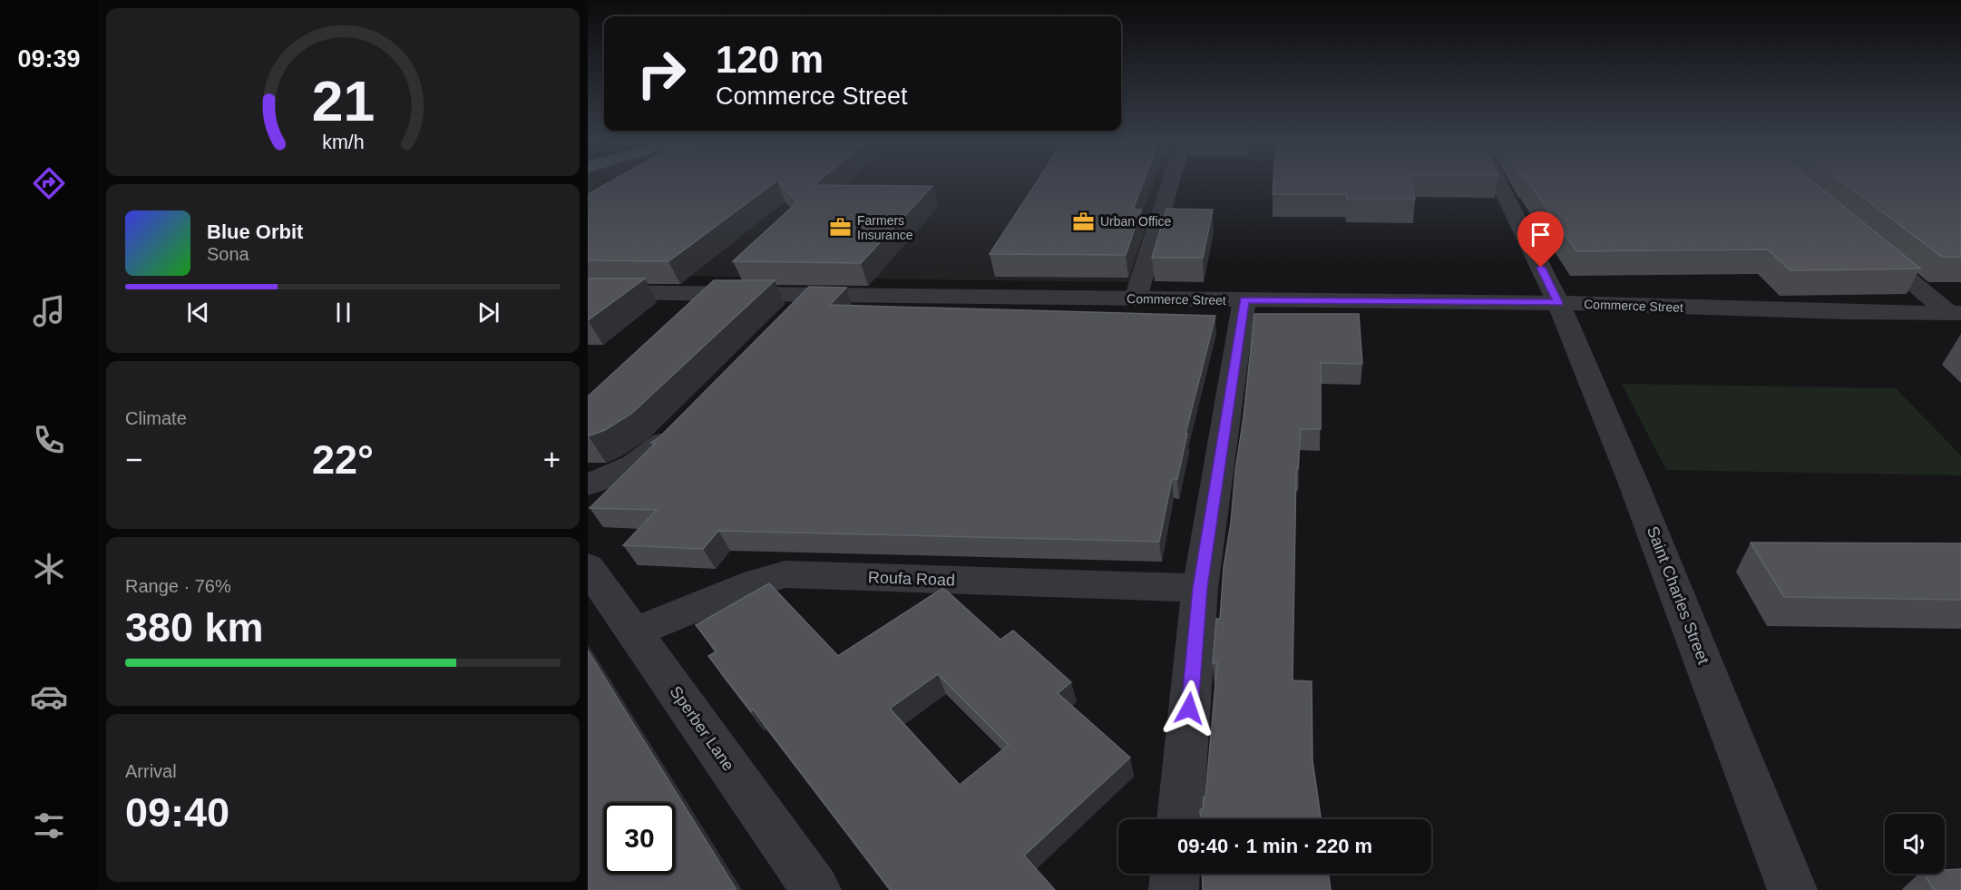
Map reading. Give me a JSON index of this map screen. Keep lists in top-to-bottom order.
{
  "streets": {
    "street": [
      "Commerce Street",
      "Roufa Road",
      "Saint Charles Street",
      "Sperber Lane"
    ]
  },
  "crossings": [
    ["Commerce Street", "Saint Charles Street"],
    ["Roufa Road", "Sperber Lane"]
  ],
  "places": {
    "office": ["Urban Office", "Farmers Insurance"]
  },
  "page": {
    "tabs": "09:39",
    "turn": ["120 m", "Commerce Street"],
    "song": ["Blue Orbit", "Sona"],
    "tile": [
      "Climate",
      ["Range · 76%", "380 km"],
      ["Arrival", "09:40"]
    ],
    "heat": ["−", "22°", "+"],
    "limit": "30",
    "trip": "09:40 · 1 min · 220 m",
    "gauge": ["21", "km/h"]
  }
}
